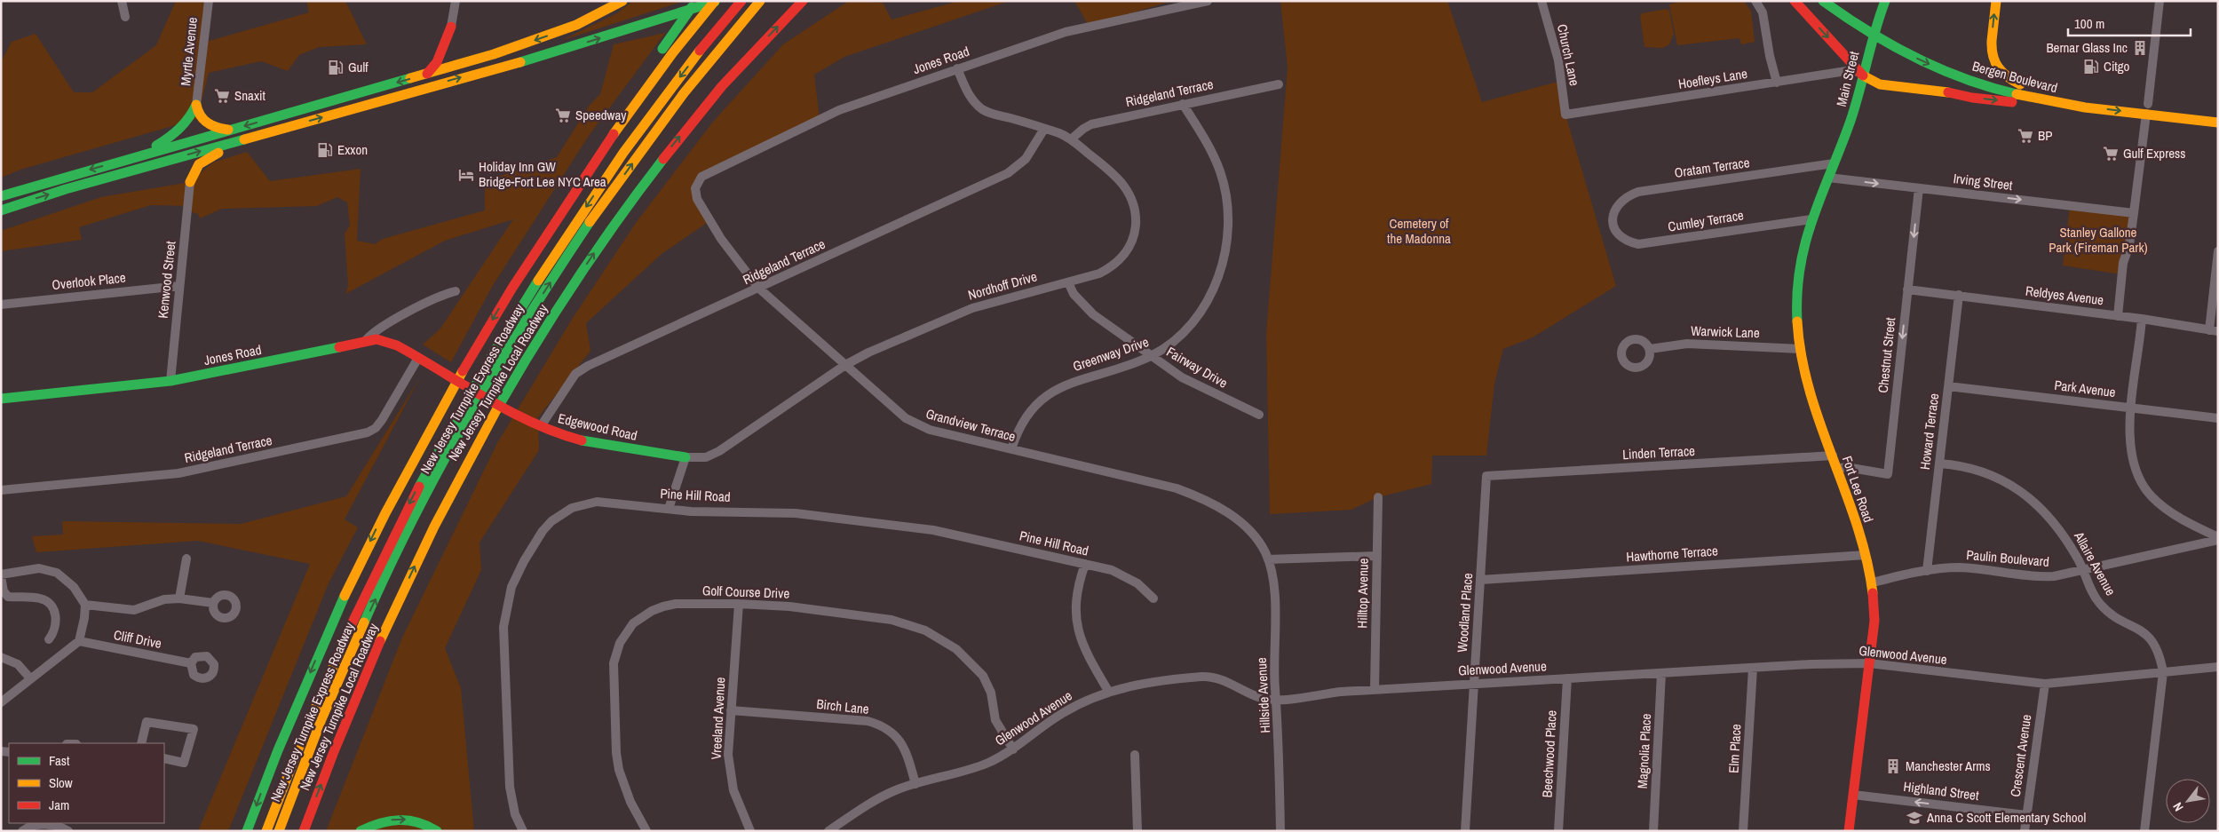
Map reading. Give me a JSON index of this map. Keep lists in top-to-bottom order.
{
  "streets": {
    "main road": [
      "Jones Road",
      "Bergen Boulevard",
      "Main Street",
      "New Jersey Turnpike Local Roadway",
      "New Jersey Turnpike Express Roadway",
      "Edgewood Road",
      "Fort Lee Road"
    ],
    "street": [
      "Myrtle Avenue",
      "Church Lane",
      "Hoefleys Lane",
      "Ridgeland Terrace",
      "Oratam Terrace",
      "Irving Street",
      "Cumley Terrace",
      "Kenwood Street",
      "Overlook Place",
      "Nordhoff Drive",
      "Reldyes Avenue",
      "Warwick Lane",
      "Greenway Drive",
      "Chestnut Street",
      "Fairway Drive",
      "Park Avenue",
      "Grandview Terrace",
      "Howard Terrace",
      "Linden Terrace",
      "Pine Hill Road",
      "Hawthorne Terrace",
      "Paulin Boulevard",
      "Allaire Avenue",
      "Golf Course Drive",
      "Hilltop Avenue",
      "Woodland Place",
      "Cliff Drive",
      "Glenwood Avenue",
      "Hillside Avenue",
      "Birch Lane",
      "Vreeland Avenue",
      "Elm Place",
      "Magnolia Place",
      "Beechwood Place",
      "Crescent Avenue",
      "Highland Street"
    ]
  },
  "crossings": [
    ["Church Lane", "Hoefleys Lane"],
    ["Jones Road", "Kenwood Street"],
    ["Jones Road", "Nordhoff Drive"],
    ["Jones Road", "Grandview Terrace"],
    ["Jones Road", "Edgewood Road"],
    ["Hoefleys Lane", "Main Street"],
    ["Main Street", "Oratam Terrace"],
    ["Main Street", "Fort Lee Road"],
    ["Ridgeland Terrace", "Nordhoff Drive"],
    ["Ridgeland Terrace", "Greenway Drive"],
    ["Ridgeland Terrace", "Grandview Terrace"],
    ["Ridgeland Terrace", "Edgewood Road"],
    ["Oratam Terrace", "Cumley Terrace"],
    ["Oratam Terrace", "Fort Lee Road"],
    ["Irving Street", "Chestnut Street"],
    ["Irving Street", "Fort Lee Road"],
    ["Cumley Terrace", "Fort Lee Road"],
    ["Kenwood Street", "Overlook Place"],
    ["Nordhoff Drive", "Fairway Drive"],
    ["Nordhoff Drive", "Grandview Terrace"],
    ["Nordhoff Drive", "Edgewood Road"],
    ["Reldyes Avenue", "Chestnut Street"],
    ["Reldyes Avenue", "Howard Terrace"],
    ["Warwick Lane", "Fort Lee Road"],
    ["Greenway Drive", "Fairway Drive"],
    ["Greenway Drive", "Grandview Terrace"],
    ["Chestnut Street", "Fort Lee Road"],
    ["Park Avenue", "Howard Terrace"],
    ["Grandview Terrace", "Hillside Avenue"],
    ["Howard Terrace", "Paulin Boulevard"],
    ["Howard Terrace", "Allaire Avenue"],
    ["Linden Terrace", "Fort Lee Road"],
    ["Linden Terrace", "Woodland Place"],
    ["Fort Lee Road", "Hawthorne Terrace"],
    ["Fort Lee Road", "Paulin Boulevard"],
    ["Fort Lee Road", "Glenwood Avenue"],
    ["Fort Lee Road", "Highland Street"],
    ["Hawthorne Terrace", "Woodland Place"],
    ["Paulin Boulevard", "Allaire Avenue"],
    ["Allaire Avenue", "Glenwood Avenue"],
    ["Golf Course Drive", "Glenwood Avenue"],
    ["Golf Course Drive", "Vreeland Avenue"],
    ["Hilltop Avenue", "Glenwood Avenue"],
    ["Woodland Place", "Glenwood Avenue"],
    ["Glenwood Avenue", "Hillside Avenue"],
    ["Glenwood Avenue", "Birch Lane"],
    ["Glenwood Avenue", "Elm Place"],
    ["Glenwood Avenue", "Magnolia Place"],
    ["Glenwood Avenue", "Beechwood Place"],
    ["Glenwood Avenue", "Crescent Avenue"],
    ["Birch Lane", "Vreeland Avenue"],
    ["Crescent Avenue", "Highland Street"]
  ],
  "one_way": ["Irving Street", "Chestnut Street", "Highland Street"],
  "parks": ["Cemetery of the Madonna", "Stanley Gallone Park (Fireman Park)"],
  "places": {
    "building": ["Bernar Glass Inc", "Manchester Arms"],
    "fuel station": ["Citgo", "Gulf", "Exxon"],
    "supermarket": [
      "Snaxit",
      "Speedway",
      "BP",
      "Gulf Express"
    ],
    "hotel": ["Holiday Inn GW Bridge-Fort Lee NYC Area"],
    "school or university": ["Anna C Scott Elementary School"]
  },
  "legend": ["Fast", "Slow", "Jam"],
  "scale_bar": "100 m",
  "north": "bottom left"
}
